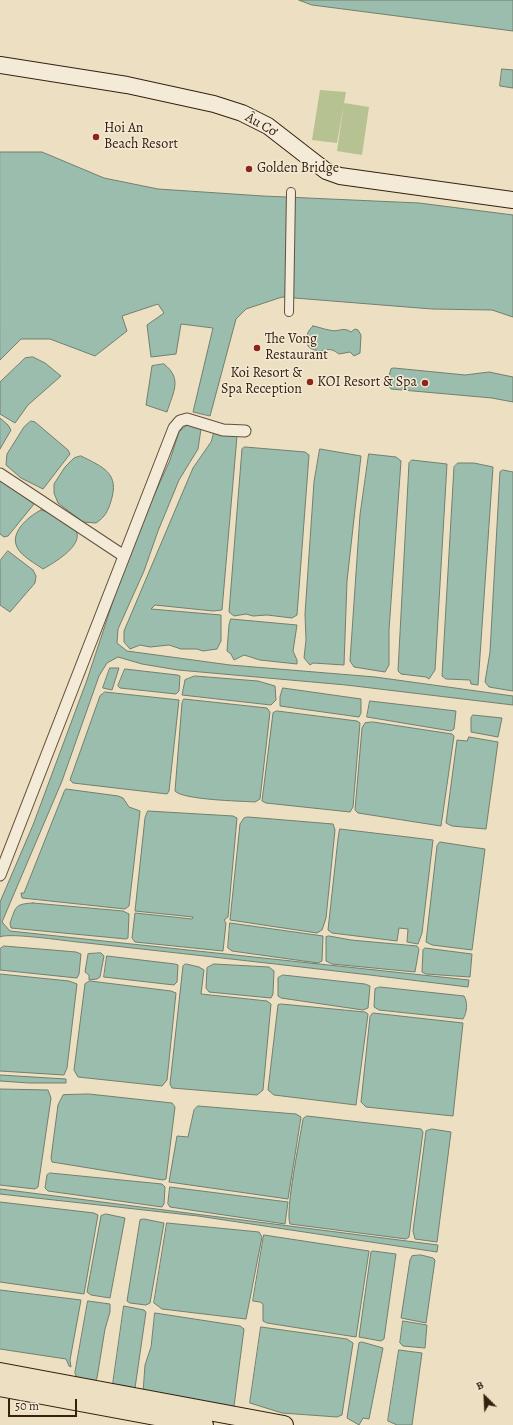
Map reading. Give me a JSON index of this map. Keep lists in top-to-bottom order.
{
  "streets": {
    "main road": ["Âu Cơ"]
  },
  "places": [
    "Hoi An Beach Resort",
    "Golden Bridge",
    "The Vong Restaurant",
    "Koi Resort & Spa Reception",
    "KOI Resort & Spa"
  ],
  "scale_bar": "50 m",
  "north": "top left"
}
